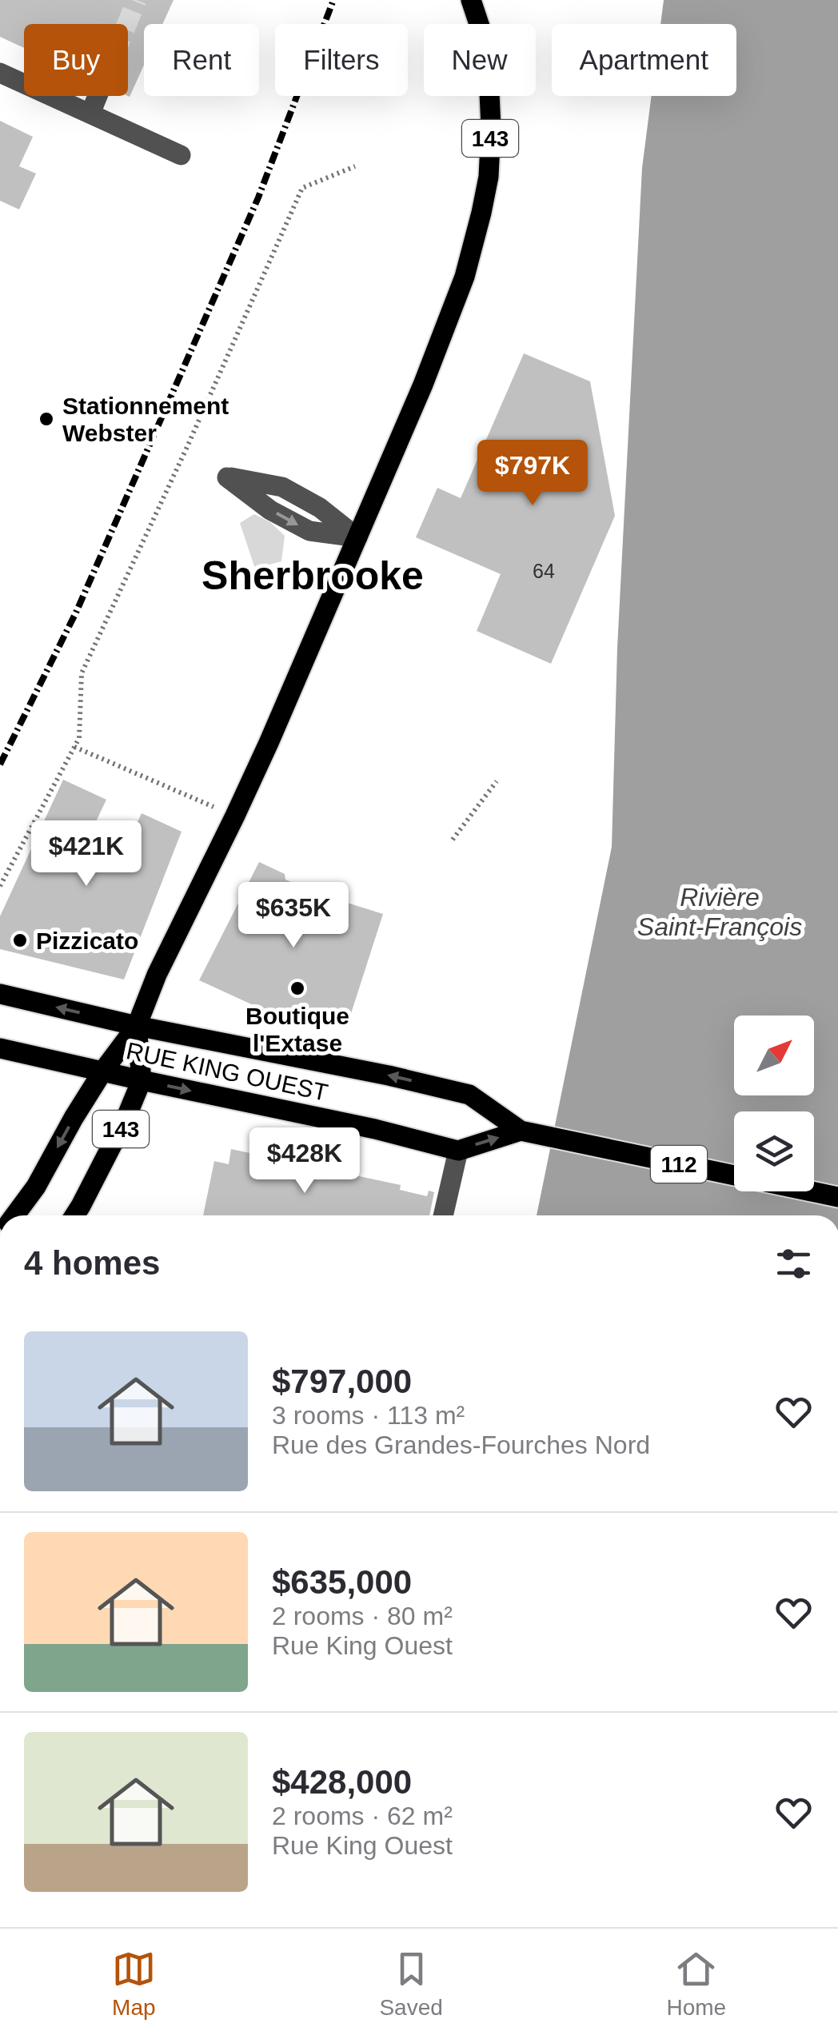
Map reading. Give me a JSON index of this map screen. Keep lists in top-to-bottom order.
{
  "streets": {
    "main road": ["143", "RUE KING OUEST", "112"]
  },
  "crossings": [
    ["143", "RUE KING OUEST"],
    ["RUE KING OUEST", "112"]
  ],
  "districts": ["Sherbrooke"],
  "water": ["Rivière Saint-François"],
  "places": ["Stationnement Webster", "Pizzicato", "Boutique l'Extase"],
  "house_numbers": ["64"],
  "north": "top right",
  "page": {
    "chip": [
      "Buy",
      "Rent",
      "Filters",
      "New",
      "Apartment"
    ],
    "price": [
      "$797K",
      "$421K",
      "$635K",
      "$428K"
    ],
    "heading": "4 homes",
    "list": [
      {
        "name": "$797,000",
        "note": "3 rooms · 113 m² · Rue des Grandes-Fourches Nord"
      },
      {
        "name": "$635,000",
        "note": "2 rooms · 80 m² · Rue King Ouest"
      },
      {
        "name": "$428,000",
        "note": "2 rooms · 62 m² · Rue King Ouest"
      }
    ],
    "tabs": ["Map", "Saved", "Home"]
  }
}
